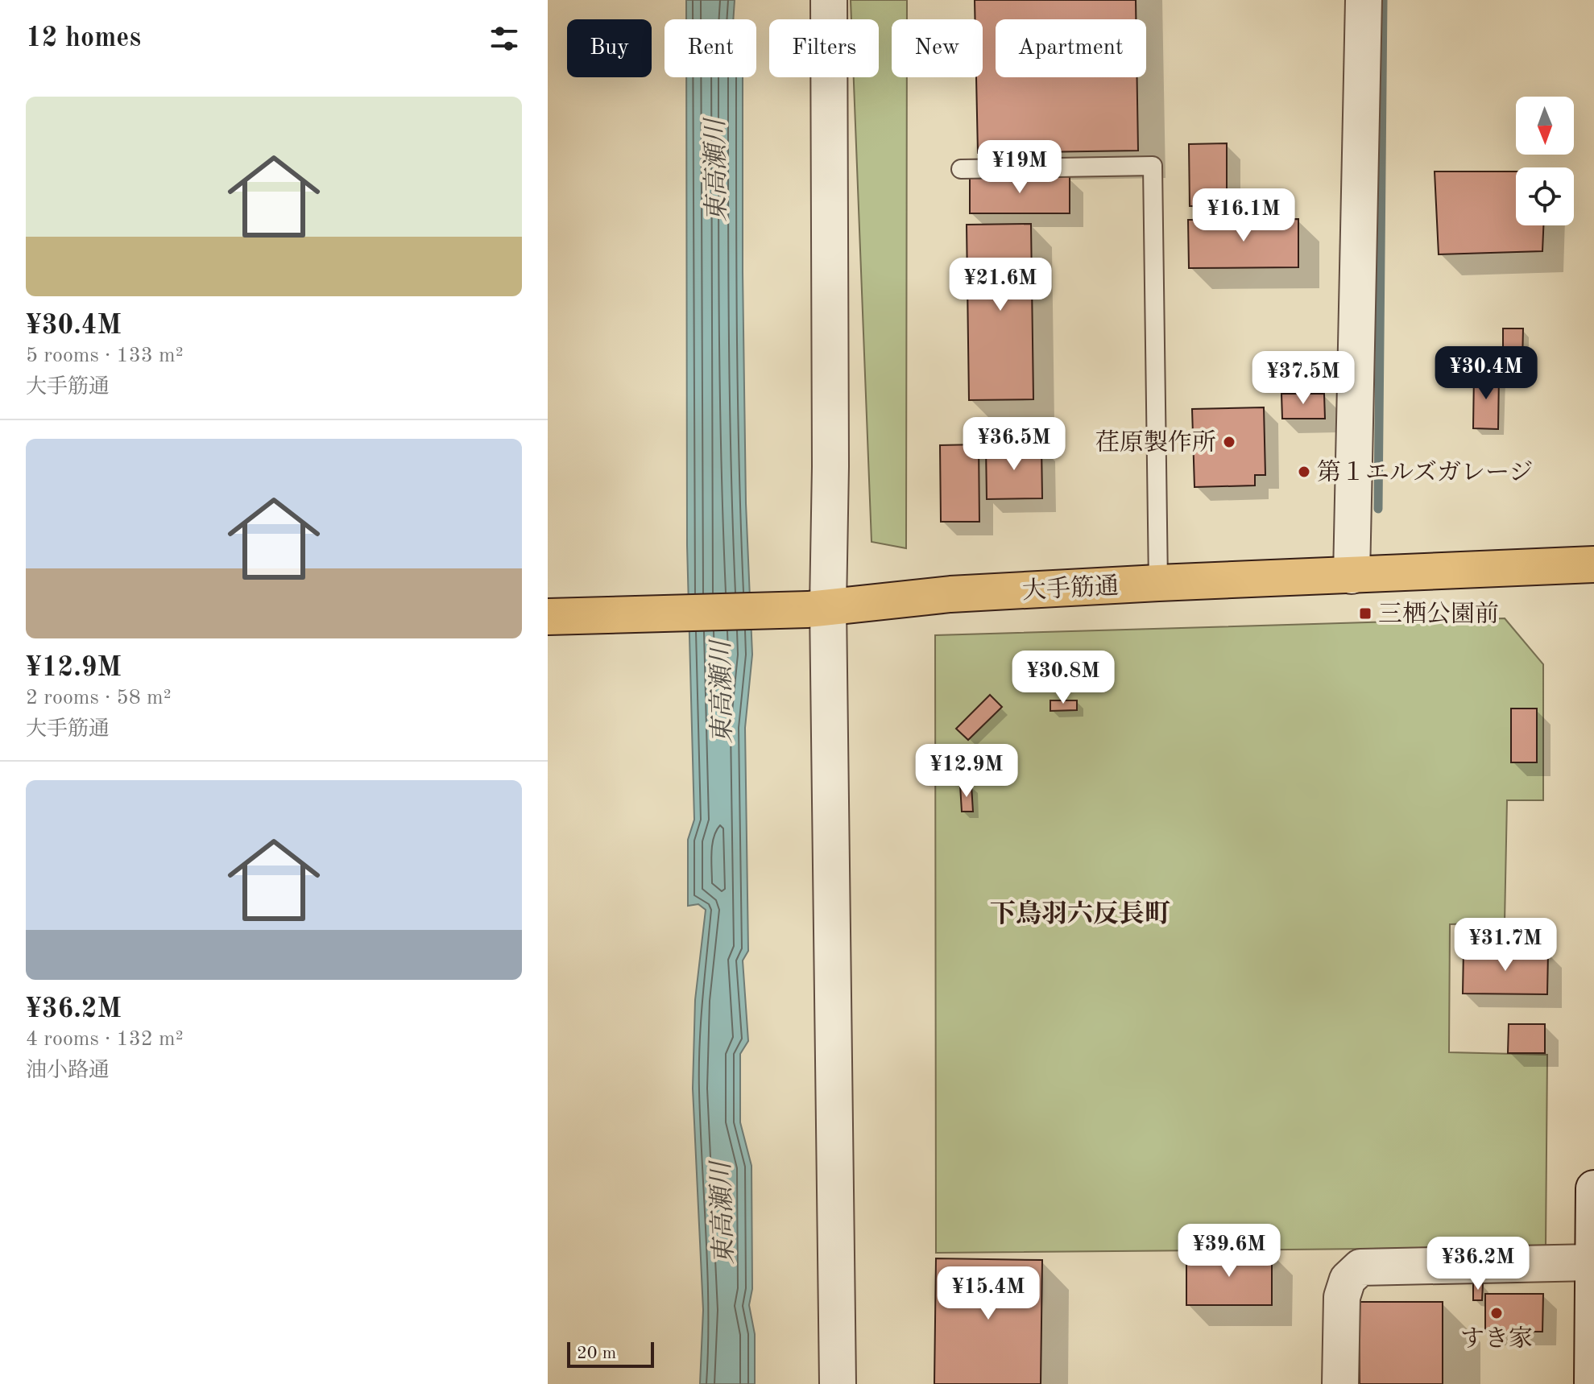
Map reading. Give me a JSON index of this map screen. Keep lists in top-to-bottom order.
{
  "streets": {
    "main road": ["大手筋通"]
  },
  "districts": ["下鳥羽六反長町"],
  "water": ["東高瀬川"],
  "places": {
    "other": ["荏原製作所", "第１エルズガレージ", "すき家"],
    "transit": ["三栖公園前"]
  },
  "scale_bar": "20 m",
  "north": "bottom",
  "page": {
    "heading": "12 homes",
    "chip": [
      "Buy",
      "Rent",
      "Filters",
      "New",
      "Apartment"
    ],
    "list": [
      {
        "name": "¥30.4M",
        "note": "5 rooms · 133 m² · 大手筋通"
      },
      {
        "name": "¥12.9M",
        "note": "2 rooms · 58 m² · 大手筋通"
      },
      {
        "name": "¥36.2M",
        "note": "4 rooms · 132 m² · 油小路通"
      }
    ],
    "price": [
      "¥19M",
      "¥16.1M",
      "¥21.6M",
      "¥30.4M",
      "¥37.5M",
      "¥36.5M",
      "¥30.8M",
      "¥12.9M",
      "¥31.7M",
      "¥39.6M",
      "¥36.2M",
      "¥15.4M"
    ],
    "scale": "20 m"
  }
}
